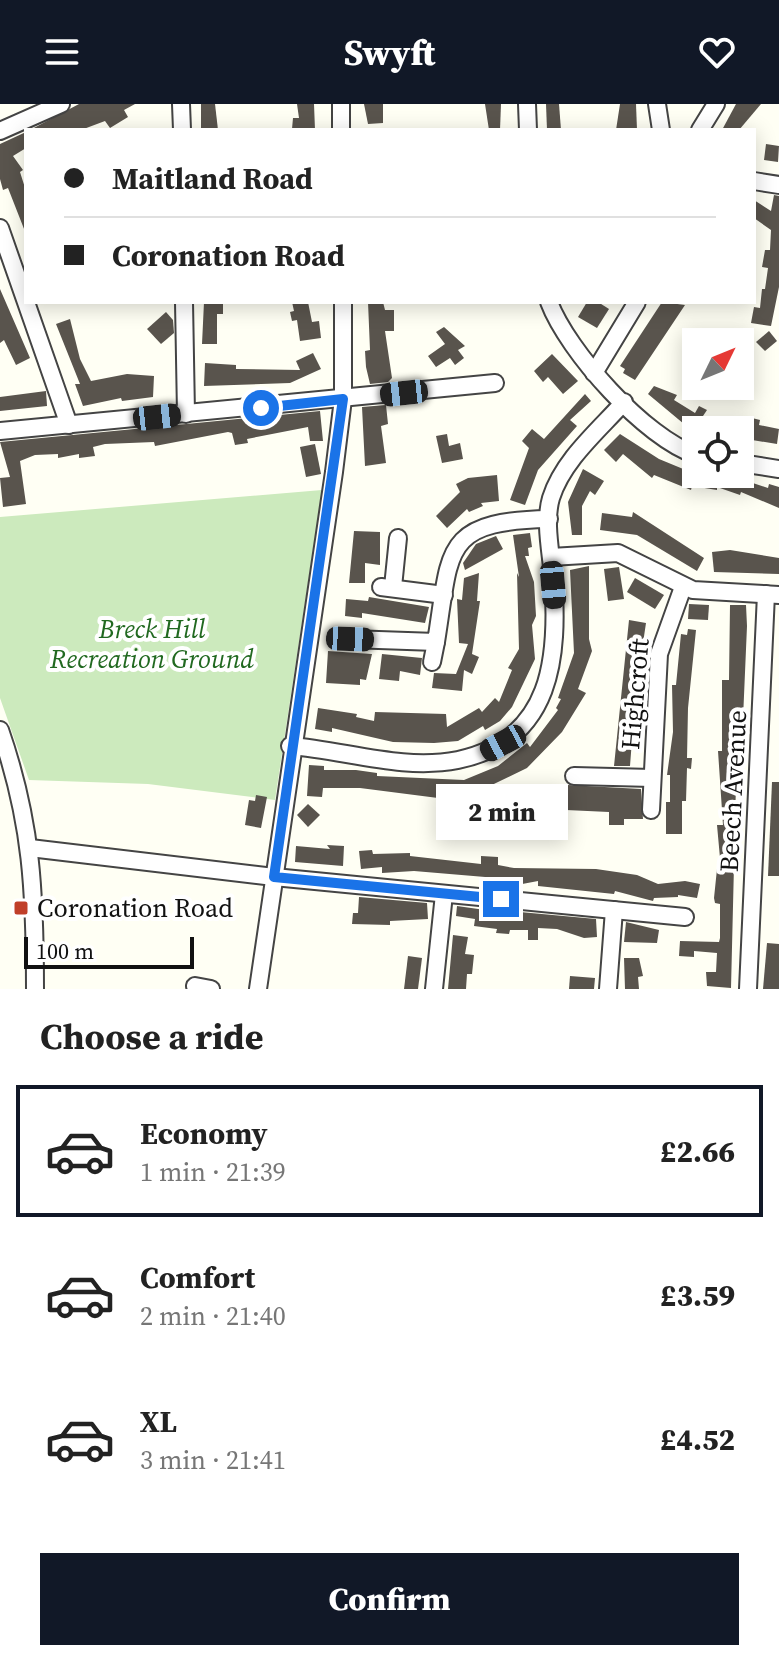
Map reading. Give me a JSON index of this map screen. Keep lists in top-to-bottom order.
{
  "streets": {
    "street": ["Highcroft", "Beech Avenue"]
  },
  "parks": ["Breck Hill Recreation Ground"],
  "places": {
    "transit": ["Coronation Road"]
  },
  "scale_bar": "100 m",
  "north": "top right",
  "page": {
    "header": "Swyft",
    "banner": ["Maitland Road", "Coronation Road"],
    "bubble": "2 min",
    "scale": "100 m",
    "heading": "Choose a ride",
    "list": [
      {
        "name": "Economy",
        "note": "1 min · 21:39",
        "value": "£2.66"
      },
      {
        "name": "Comfort",
        "note": "2 min · 21:40",
        "value": "£3.59"
      },
      {
        "name": "XL",
        "note": "3 min · 21:41",
        "value": "£4.52"
      }
    ],
    "buttons": "Confirm"
  }
}
